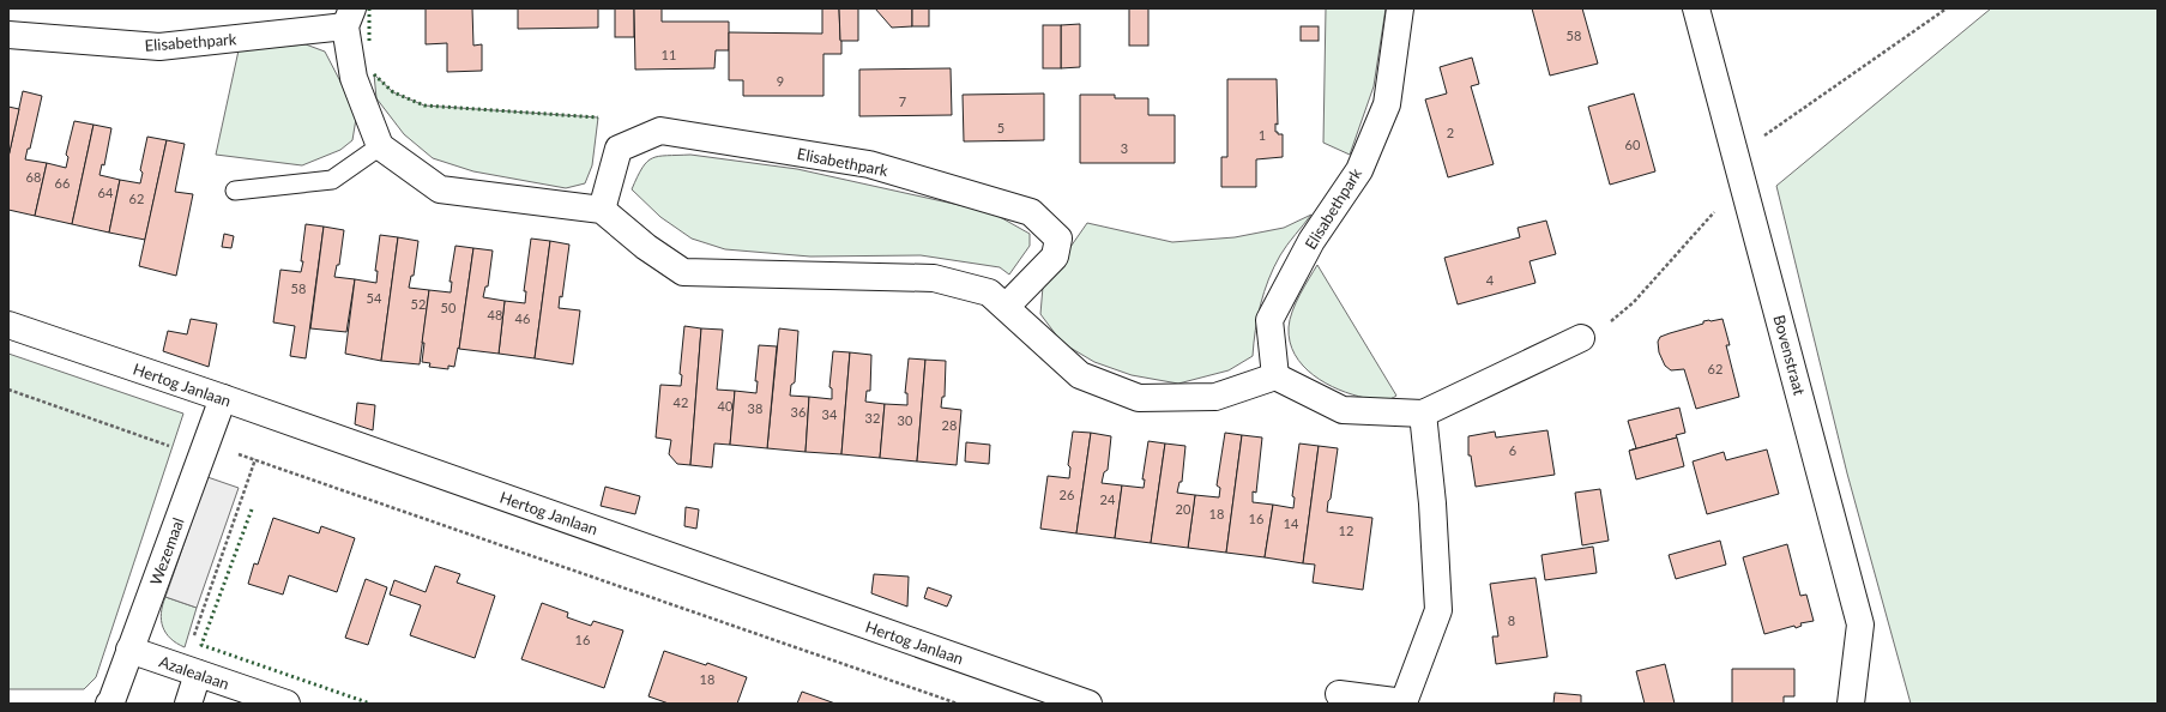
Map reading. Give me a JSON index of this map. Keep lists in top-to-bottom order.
{
  "streets": {
    "street": [
      "Elisabethpark",
      "Bovenstraat",
      "Hertog Janlaan",
      "Wezemaal",
      "Azalealaan"
    ]
  },
  "crossings": [
    ["Hertog Janlaan", "Wezemaal"],
    ["Wezemaal", "Azalealaan"]
  ],
  "house_numbers": [
    "58",
    "11",
    "9",
    "7",
    "5",
    "2",
    "1",
    "60",
    "3",
    "68",
    "66",
    "64",
    "62",
    "4",
    "58",
    "54",
    "52",
    "50",
    "48",
    "46",
    "62",
    "42",
    "40",
    "38",
    "36",
    "34",
    "32",
    "30",
    "28",
    "6",
    "26",
    "24",
    "20",
    "18",
    "16",
    "14",
    "12",
    "8",
    "16",
    "18"
  ]
}
